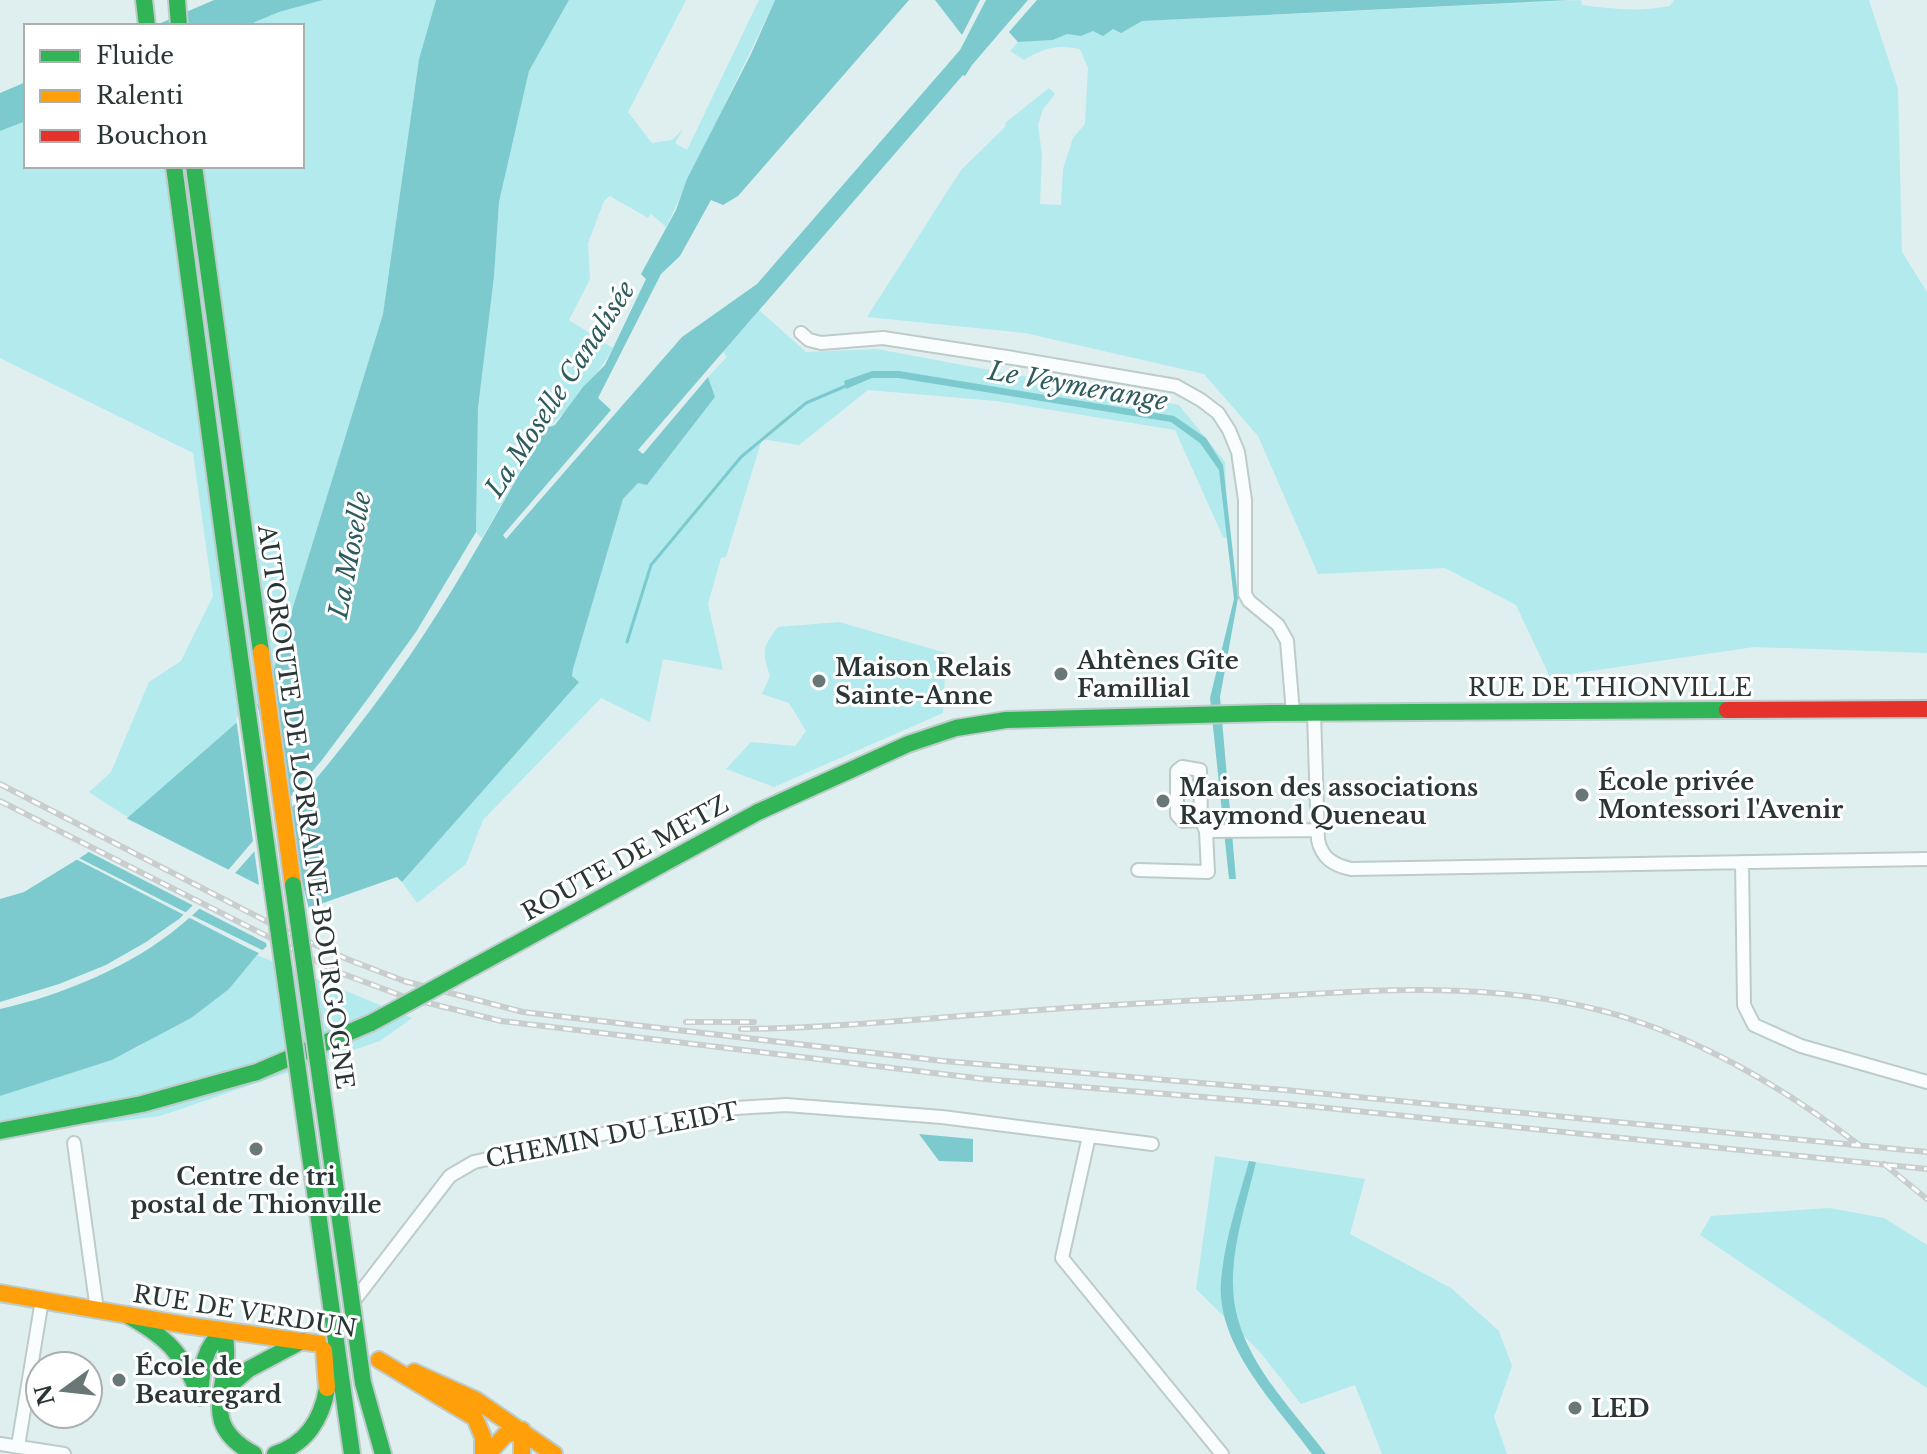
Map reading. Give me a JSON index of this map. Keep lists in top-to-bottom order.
{
  "streets": {
    "main road": [
      "RUE DE THIONVILLE",
      "AUTOROUTE DE LORRAINE-BOURGOGNE",
      "ROUTE DE METZ",
      "RUE DE VERDUN"
    ],
    "street": ["CHEMIN DU LEIDT"]
  },
  "crossings": [
    ["RUE DE THIONVILLE", "ROUTE DE METZ"],
    ["CHEMIN DU LEIDT", "RUE DE VERDUN"]
  ],
  "water": ["Le Veymerange", "La Moselle Canalisée", "La Moselle"],
  "places": [
    "Ahtènes Gîte Famillial",
    "Maison Relais Sainte-Anne",
    "École privée Montessori l'Avenir",
    "Maison des associations Raymond Queneau",
    "Centre de tri postal de Thionville",
    "École de Beauregard",
    "LED"
  ],
  "legend": ["Fluide", "Ralenti", "Bouchon"],
  "north": "left"
}
